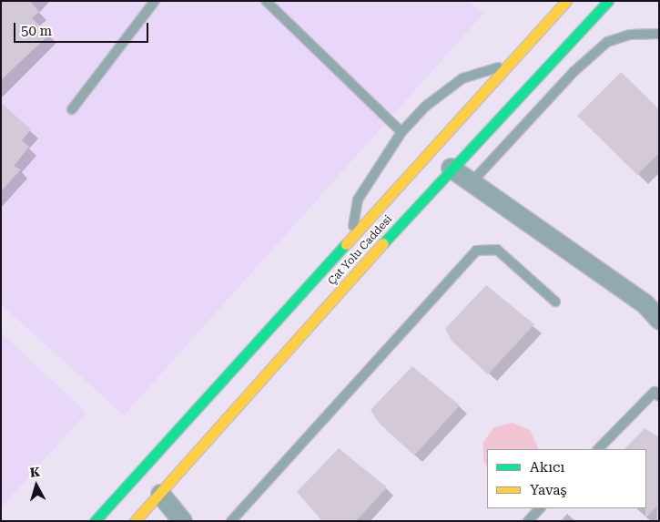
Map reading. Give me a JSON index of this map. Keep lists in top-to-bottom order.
{
  "streets": {
    "highway": ["Çat Yolu Caddesi"]
  },
  "legend": ["Akıcı", "Yavaş"],
  "scale_bar": "50 m",
  "north": "top"
}
